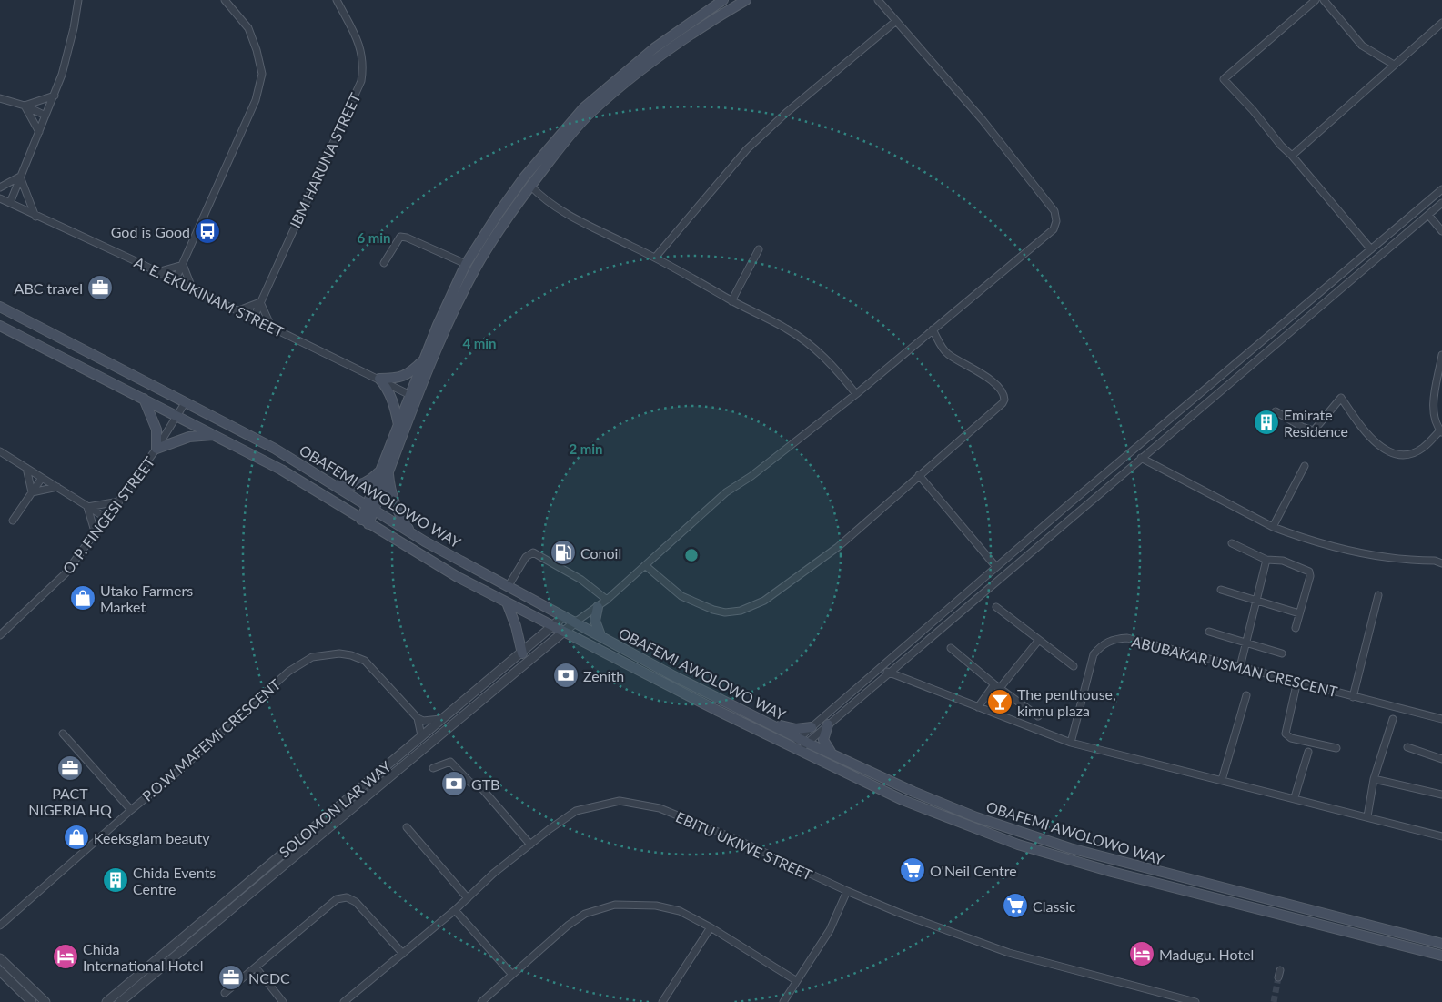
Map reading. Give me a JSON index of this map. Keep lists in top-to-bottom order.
{
  "streets": {
    "main road": ["OBAFEMI AWOLOWO WAY"],
    "street": [
      "IBM HARUNA STREET",
      "A. E. EKUKINAM STREET",
      "O. P. FINGESI STREET",
      "ABUBAKAR USMAN CRESCENT",
      "P.O.W MAFEMI CRESCENT",
      "SOLOMON LAR WAY",
      "EBITU UKIWE STREET"
    ]
  },
  "crossings": [
    ["IBM HARUNA STREET", "A. E. EKUKINAM STREET"],
    ["OBAFEMI AWOLOWO WAY", "O. P. FINGESI STREET"],
    ["OBAFEMI AWOLOWO WAY", "SOLOMON LAR WAY"]
  ],
  "places": {
    "bus stop": ["God is Good"],
    "office": ["ABC travel", "PACT NIGERIA HQ", "NCDC"],
    "building": ["Emirate Residence", "Chida Events Centre"],
    "fuel station": ["Conoil"],
    "shop": ["Utako Farmers Market", "Keeksglam beauty"],
    "bank": ["Zenith", "GTB"],
    "bar": ["The penthouse, kirmu plaza"],
    "supermarket": ["O'Neil Centre", "Classic"],
    "hotel": ["Madugu. Hotel", "Chida International Hotel"]
  },
  "rings": ["6 min", "4 min", "2 min"]
}
